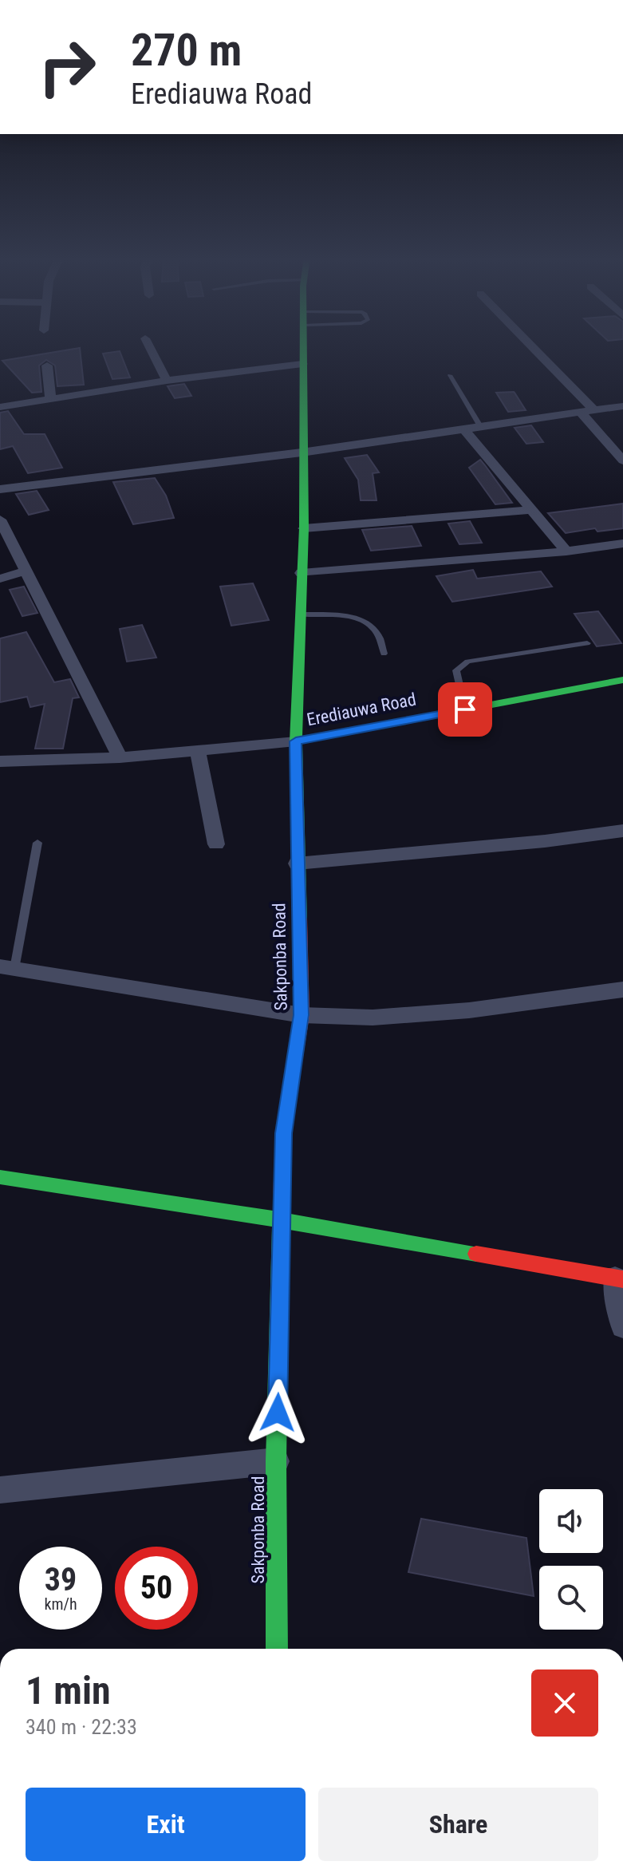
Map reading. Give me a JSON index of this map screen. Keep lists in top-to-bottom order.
{
  "streets": {
    "main road": ["Erediauwa Road", "Sakponba Road"]
  },
  "crossings": [
    ["Erediauwa Road", "Sakponba Road"]
  ],
  "page": {
    "turn": ["270 m", "Erediauwa Road"],
    "speed": "39 km/h",
    "limit": "50",
    "heading": ["1 min", "340 m · 22:33"],
    "buttons": ["Exit", "Share"]
  }
}
